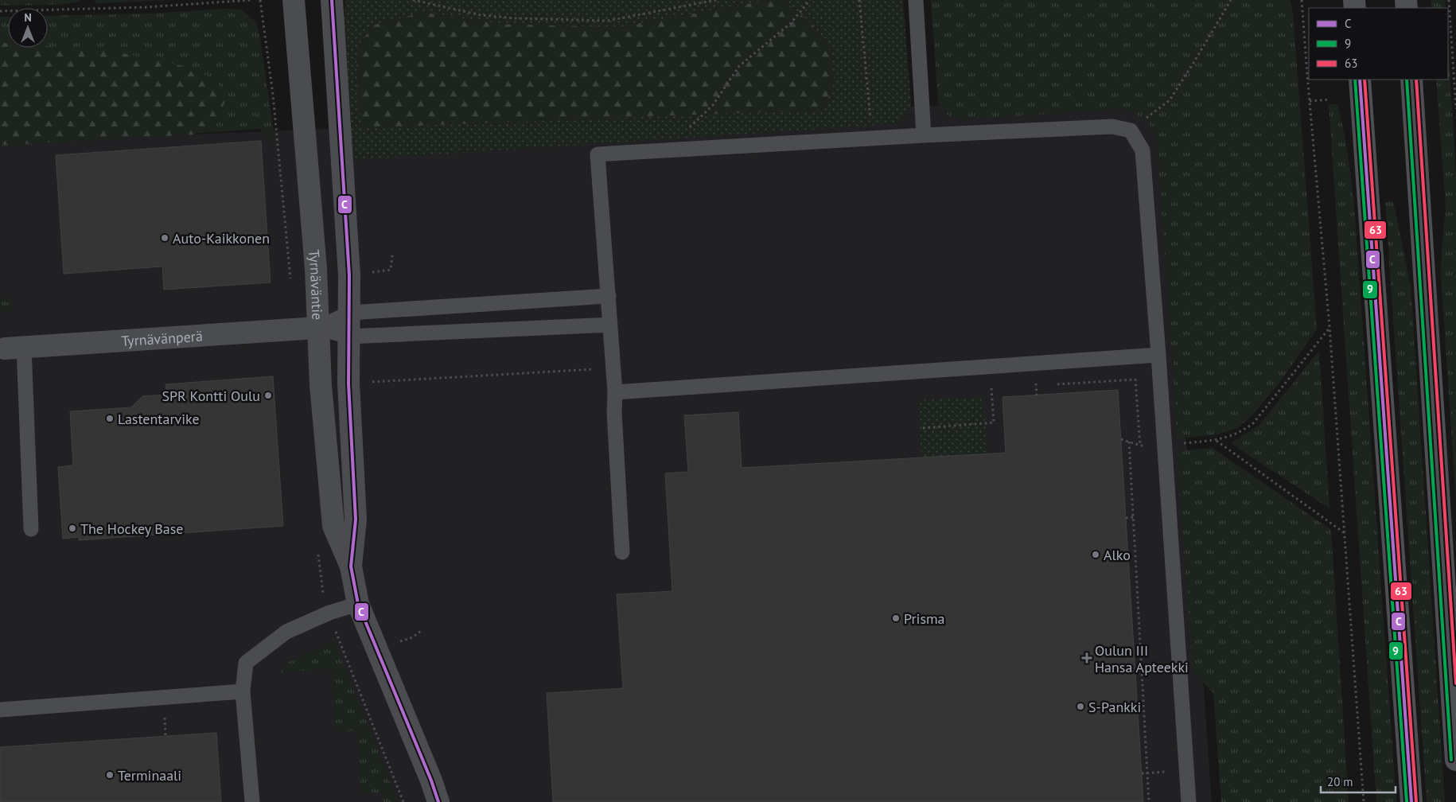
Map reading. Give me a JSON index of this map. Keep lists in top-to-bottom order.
{
  "streets": {
    "street": ["Tyrnäväntie", "Tyrnävänperä"]
  },
  "crossings": [
    ["Tyrnäväntie", "Tyrnävänperä"]
  ],
  "places": {
    "other": [
      "Auto-Kaikkonen",
      "SPR Kontti Oulu",
      "Lastentarvike",
      "The Hockey Base",
      "Alko",
      "Prisma",
      "S-Pankki",
      "Terminaali"
    ],
    "health": ["Oulun III Hansa Apteekki"]
  },
  "lines": ["transit line C", "transit line 9", "transit line 63"],
  "legend": ["C", "9", "63"],
  "scale_bar": "20 m",
  "north": "top"
}
